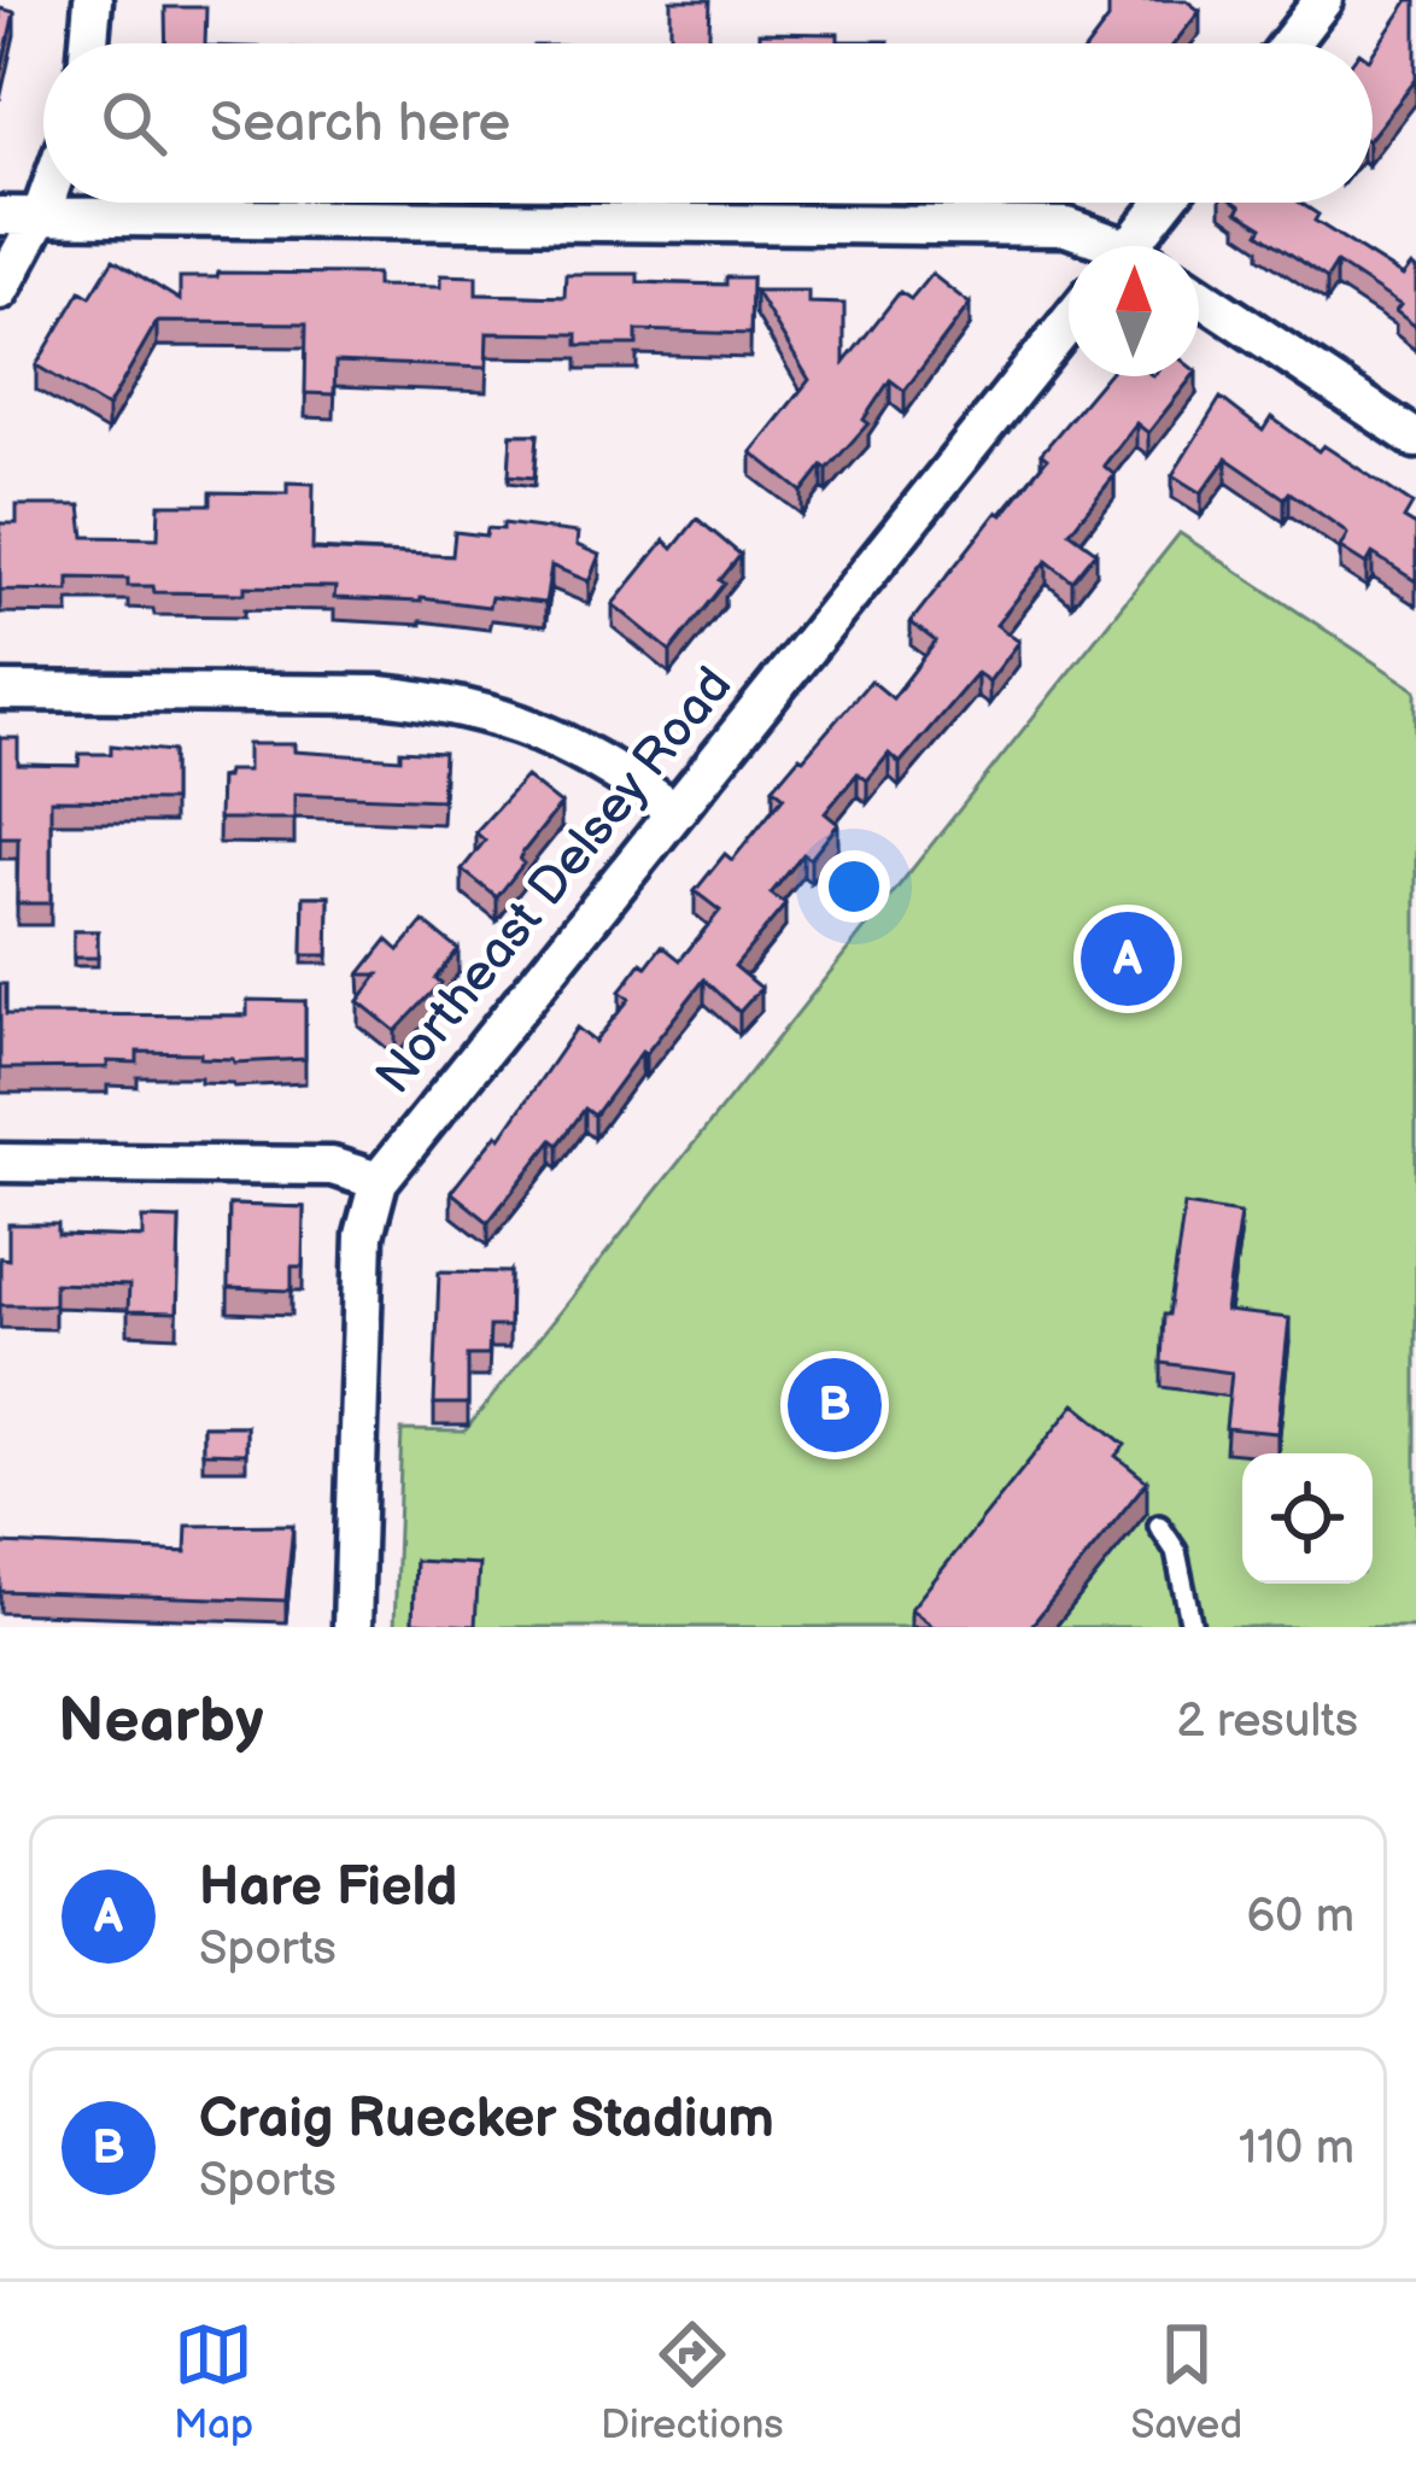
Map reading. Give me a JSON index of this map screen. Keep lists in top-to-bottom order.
{
  "streets": {
    "street": ["Northeast Delsey Road"]
  },
  "north": "top",
  "page": {
    "search": "Search here",
    "pins": ["A", "B"],
    "heading": ["Nearby", "2 results"],
    "list": [
      {
        "mark": "A",
        "name": "Hare Field",
        "note": "Sports",
        "value": "60 m"
      },
      {
        "mark": "B",
        "name": "Craig Ruecker Stadium",
        "note": "Sports",
        "value": "110 m"
      }
    ],
    "nav": ["Map", "Directions", "Saved"]
  }
}
